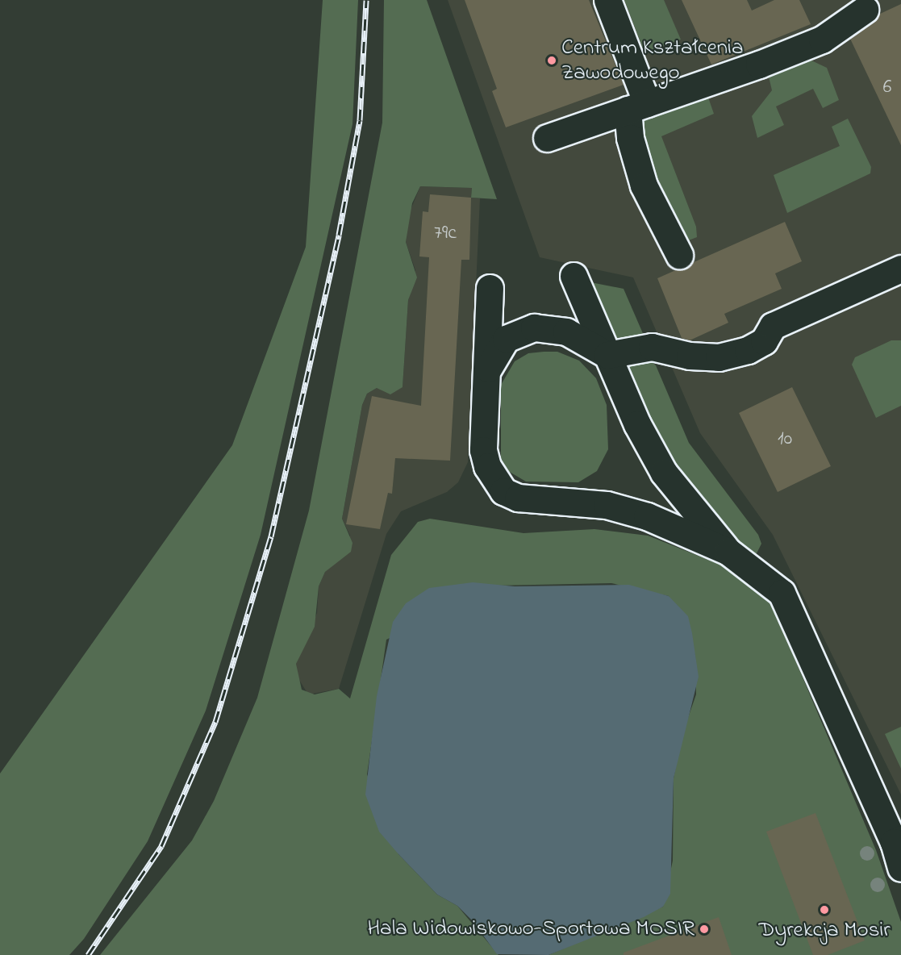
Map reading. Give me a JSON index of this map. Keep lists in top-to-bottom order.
{
  "places": ["Centrum Kształcenia Zawodowego", "Dyrekcja Mosir", "Hala Widowiskowo-Sportowa MOSIR"],
  "house_numbers": ["6", "79c", "10"]
}
